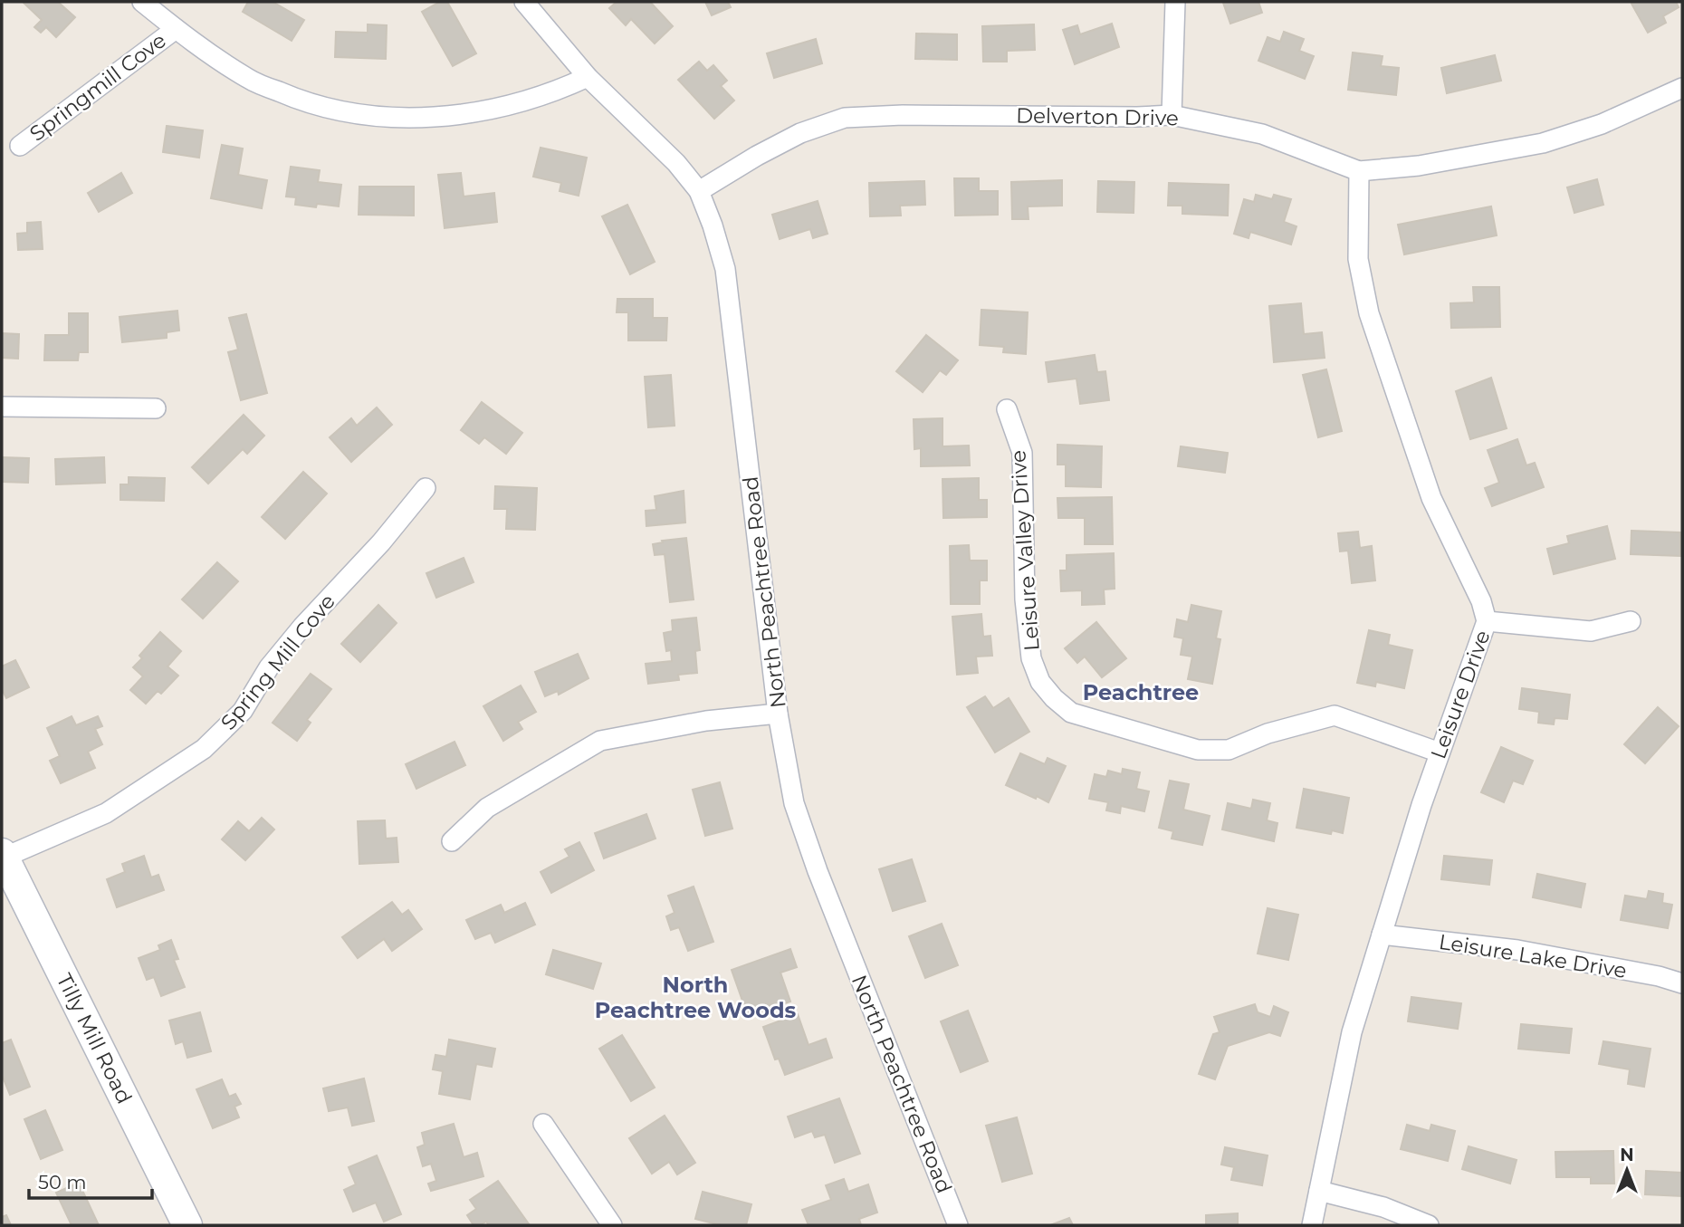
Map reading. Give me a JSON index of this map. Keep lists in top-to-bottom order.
{
  "streets": {
    "street": [
      "Springmill Cove",
      "Delverton Drive",
      "Leisure Valley Drive",
      "North Peachtree Road",
      "Spring Mill Cove",
      "Leisure Drive",
      "Leisure Lake Drive",
      "Tilly Mill Road"
    ]
  },
  "crossings": [
    ["Delverton Drive", "North Peachtree Road"],
    ["Delverton Drive", "Leisure Drive"],
    ["Leisure Valley Drive", "Leisure Drive"],
    ["Spring Mill Cove", "Tilly Mill Road"],
    ["Leisure Drive", "Leisure Lake Drive"]
  ],
  "districts": ["Peachtree", "North Peachtree Woods"],
  "scale_bar": "50 m",
  "north": "top"
}
